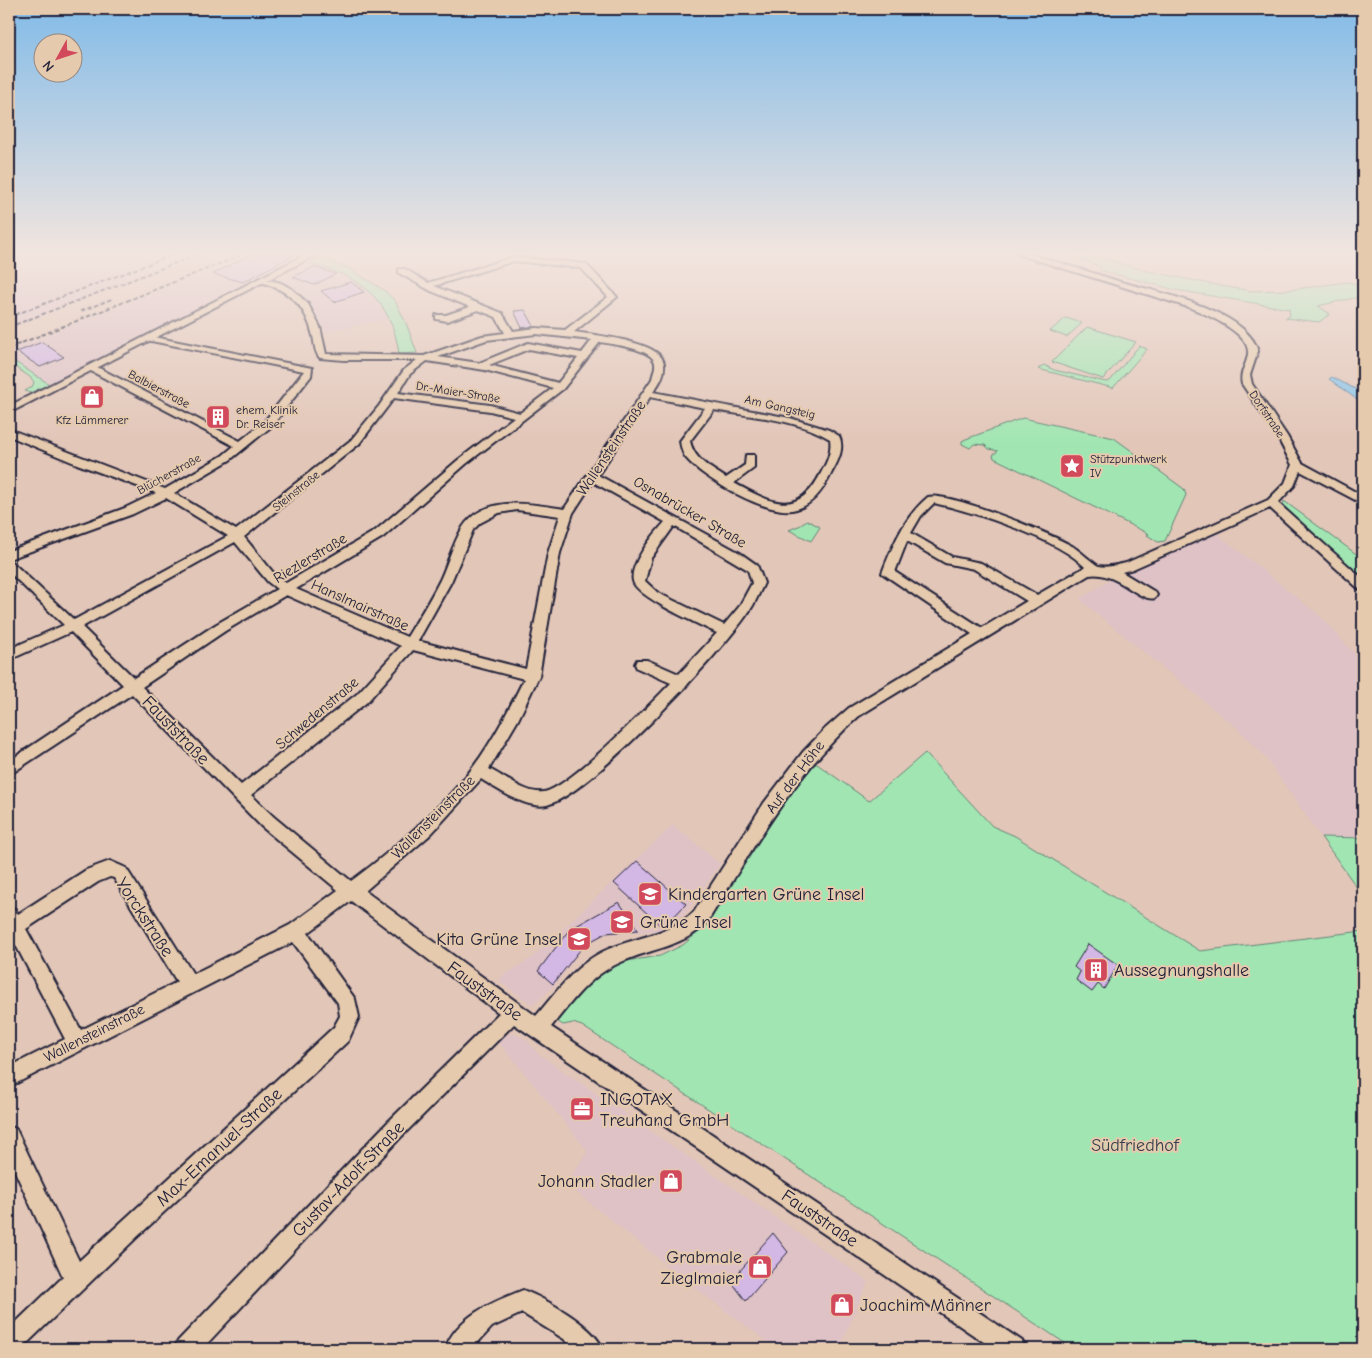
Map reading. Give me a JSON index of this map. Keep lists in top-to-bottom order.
{
  "streets": {
    "street": [
      "Balbierstraße",
      "Dr.-Maier-Straße",
      "Am Gangsteig",
      "Dorfstraße",
      "Wallensteinstraße",
      "Blücherstraße",
      "Steinstraße",
      "Osnabrücker Straße",
      "Riezlerstraße",
      "Hanslmairstraße",
      "Schwedenstraße",
      "Fauststraße",
      "Auf der Höhe",
      "Yorckstraße",
      "Max-Emanuel-Straße",
      "Gustav-Adolf-Straße"
    ]
  },
  "crossings": [
    ["Balbierstraße", "Blücherstraße"],
    ["Dr.-Maier-Straße", "Steinstraße"],
    ["Dr.-Maier-Straße", "Riezlerstraße"],
    ["Am Gangsteig", "Wallensteinstraße"],
    ["Wallensteinstraße", "Steinstraße"],
    ["Wallensteinstraße", "Osnabrücker Straße"],
    ["Wallensteinstraße", "Riezlerstraße"],
    ["Wallensteinstraße", "Hanslmairstraße"],
    ["Wallensteinstraße", "Schwedenstraße"],
    ["Wallensteinstraße", "Fauststraße"],
    ["Wallensteinstraße", "Yorckstraße"],
    ["Wallensteinstraße", "Max-Emanuel-Straße"],
    ["Blücherstraße", "Hanslmairstraße"],
    ["Steinstraße", "Hanslmairstraße"],
    ["Steinstraße", "Fauststraße"],
    ["Riezlerstraße", "Hanslmairstraße"],
    ["Riezlerstraße", "Fauststraße"],
    ["Hanslmairstraße", "Schwedenstraße"],
    ["Schwedenstraße", "Fauststraße"],
    ["Fauststraße", "Auf der Höhe"],
    ["Fauststraße", "Gustav-Adolf-Straße"]
  ],
  "parks": ["Südfriedhof"],
  "places": {
    "shop": [
      "Kfz Lämmerer",
      "Johann Stadler",
      "Grabmale Zieglmaier",
      "Joachim Männer"
    ],
    "building": ["ehem. Klinik Dr. Reiser", "Aussegnungshalle"],
    "place": ["Stützpunktwerk IV"],
    "school or university": ["Kindergarten Grüne Insel", "Grüne Insel", "Kita Grüne Insel"],
    "office": ["INGOTAX Treuhand GmbH"]
  },
  "north": "bottom left"
}
